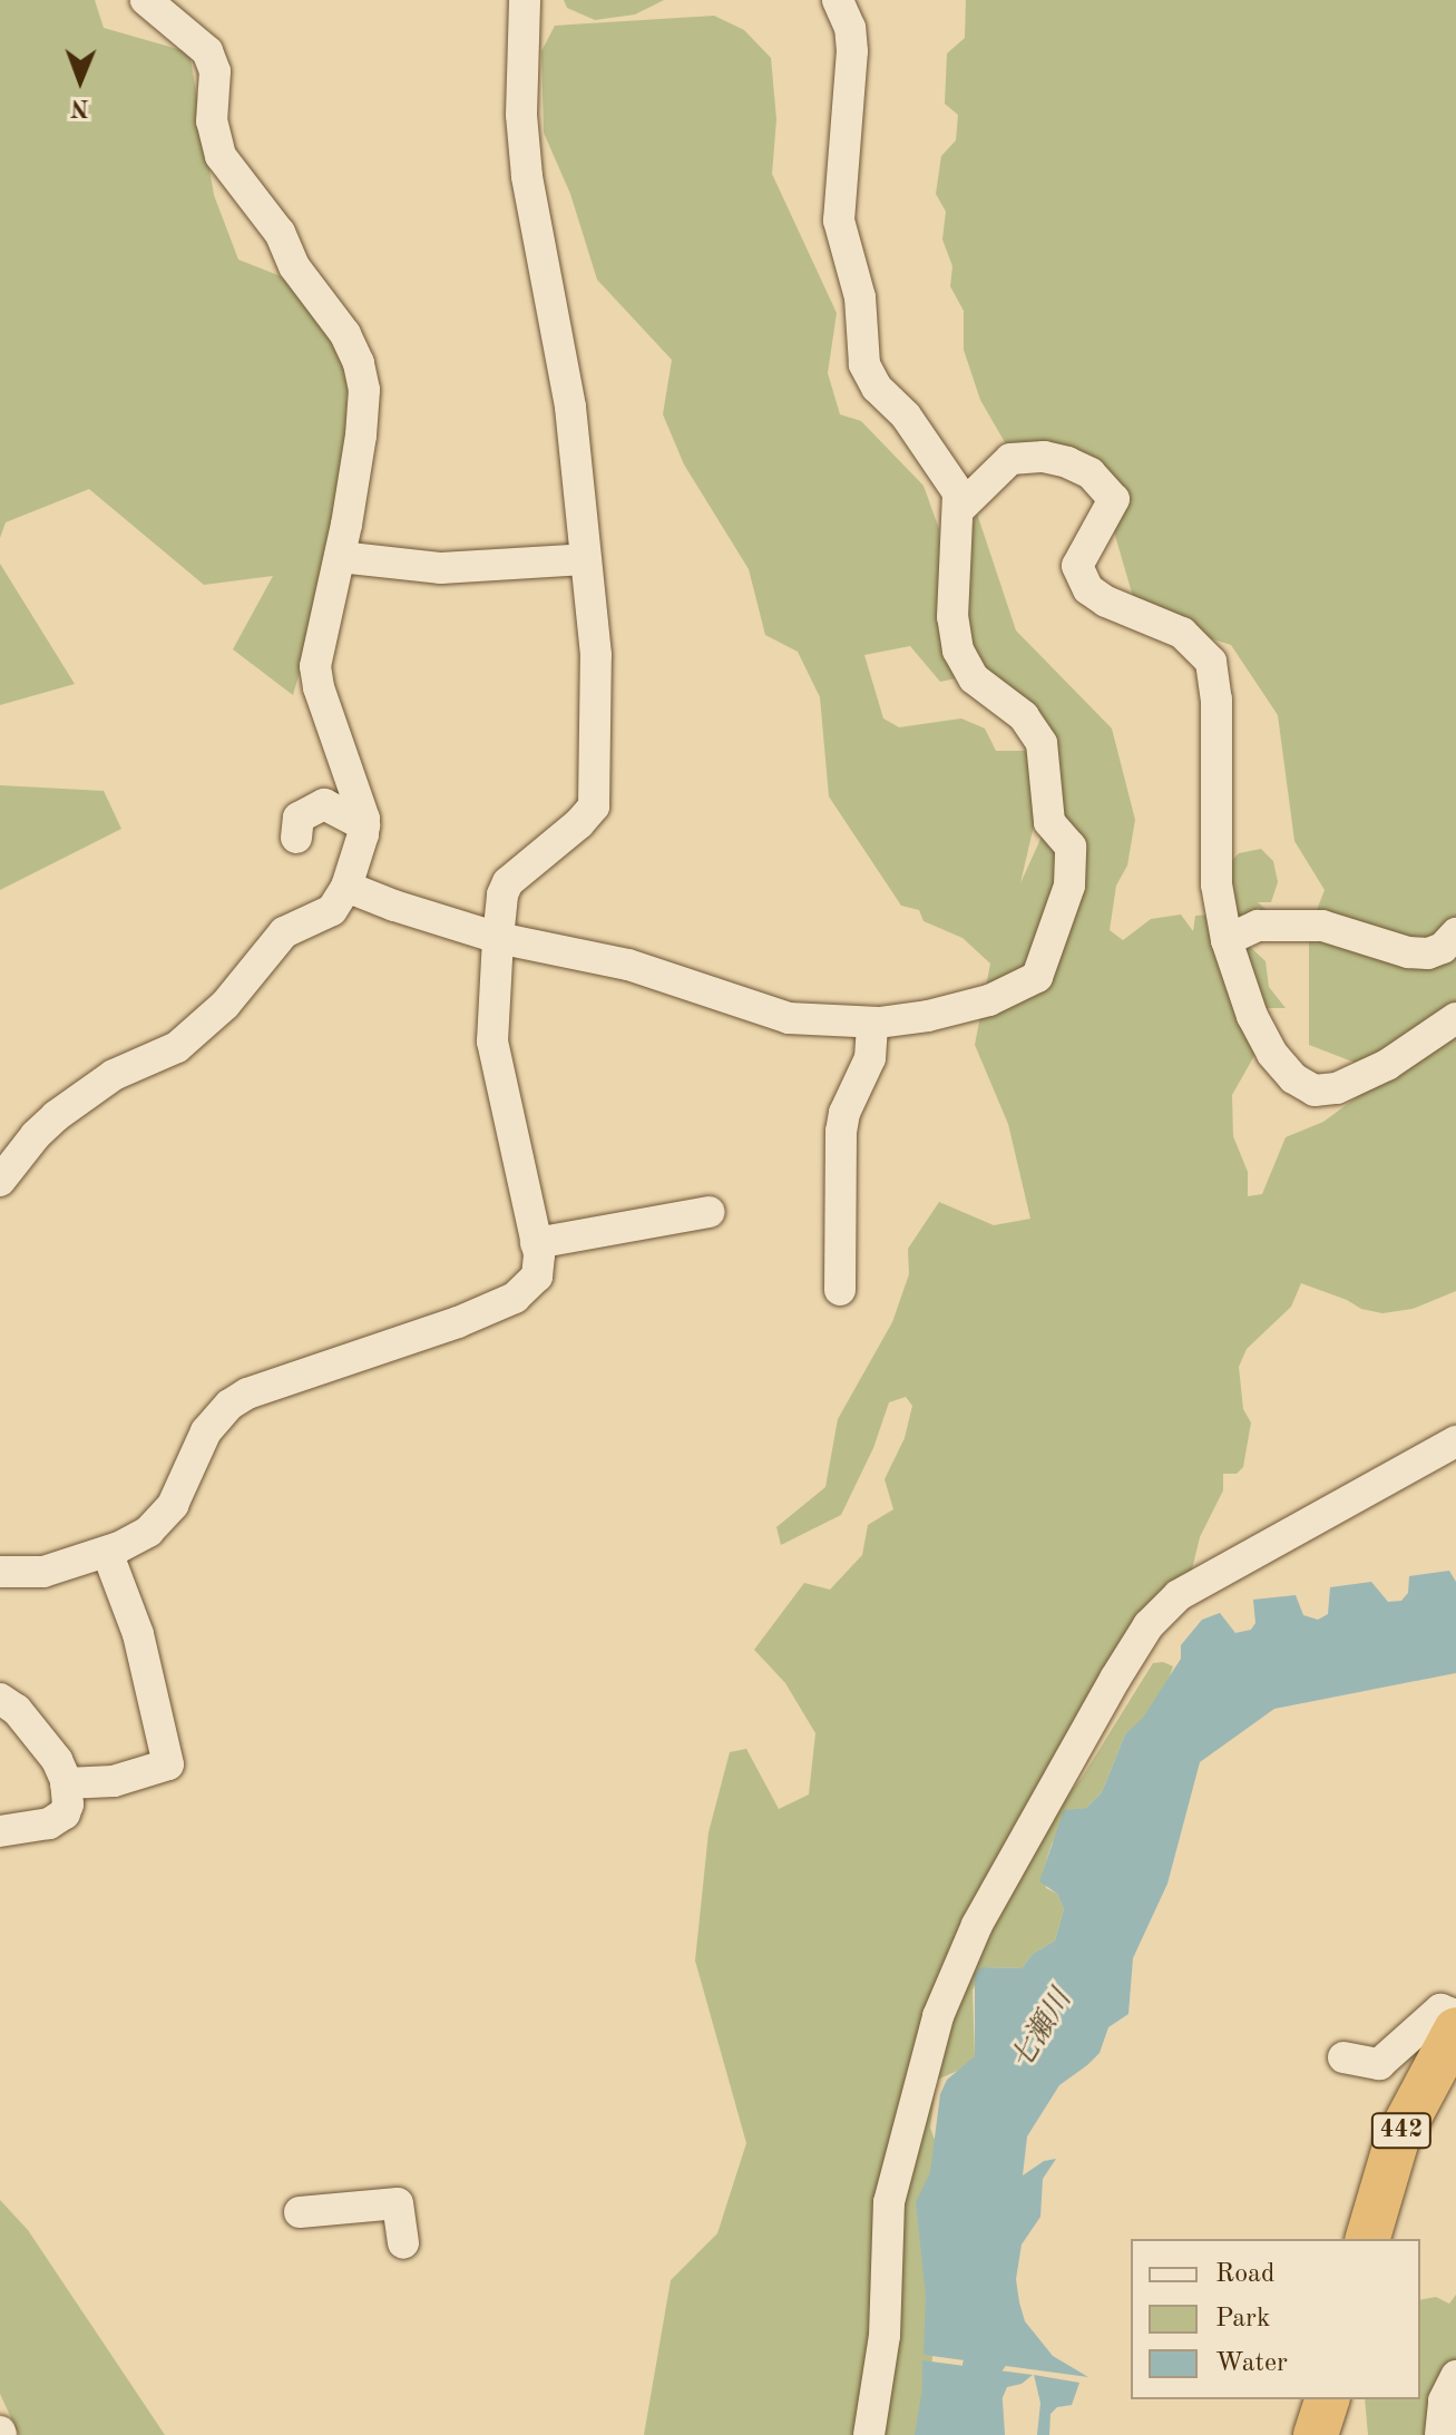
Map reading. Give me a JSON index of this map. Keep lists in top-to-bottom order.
{
  "streets": {
    "highway": ["442"]
  },
  "water": ["七瀬川"],
  "legend": ["Road", "Park", "Water"],
  "north": "bottom"
}
